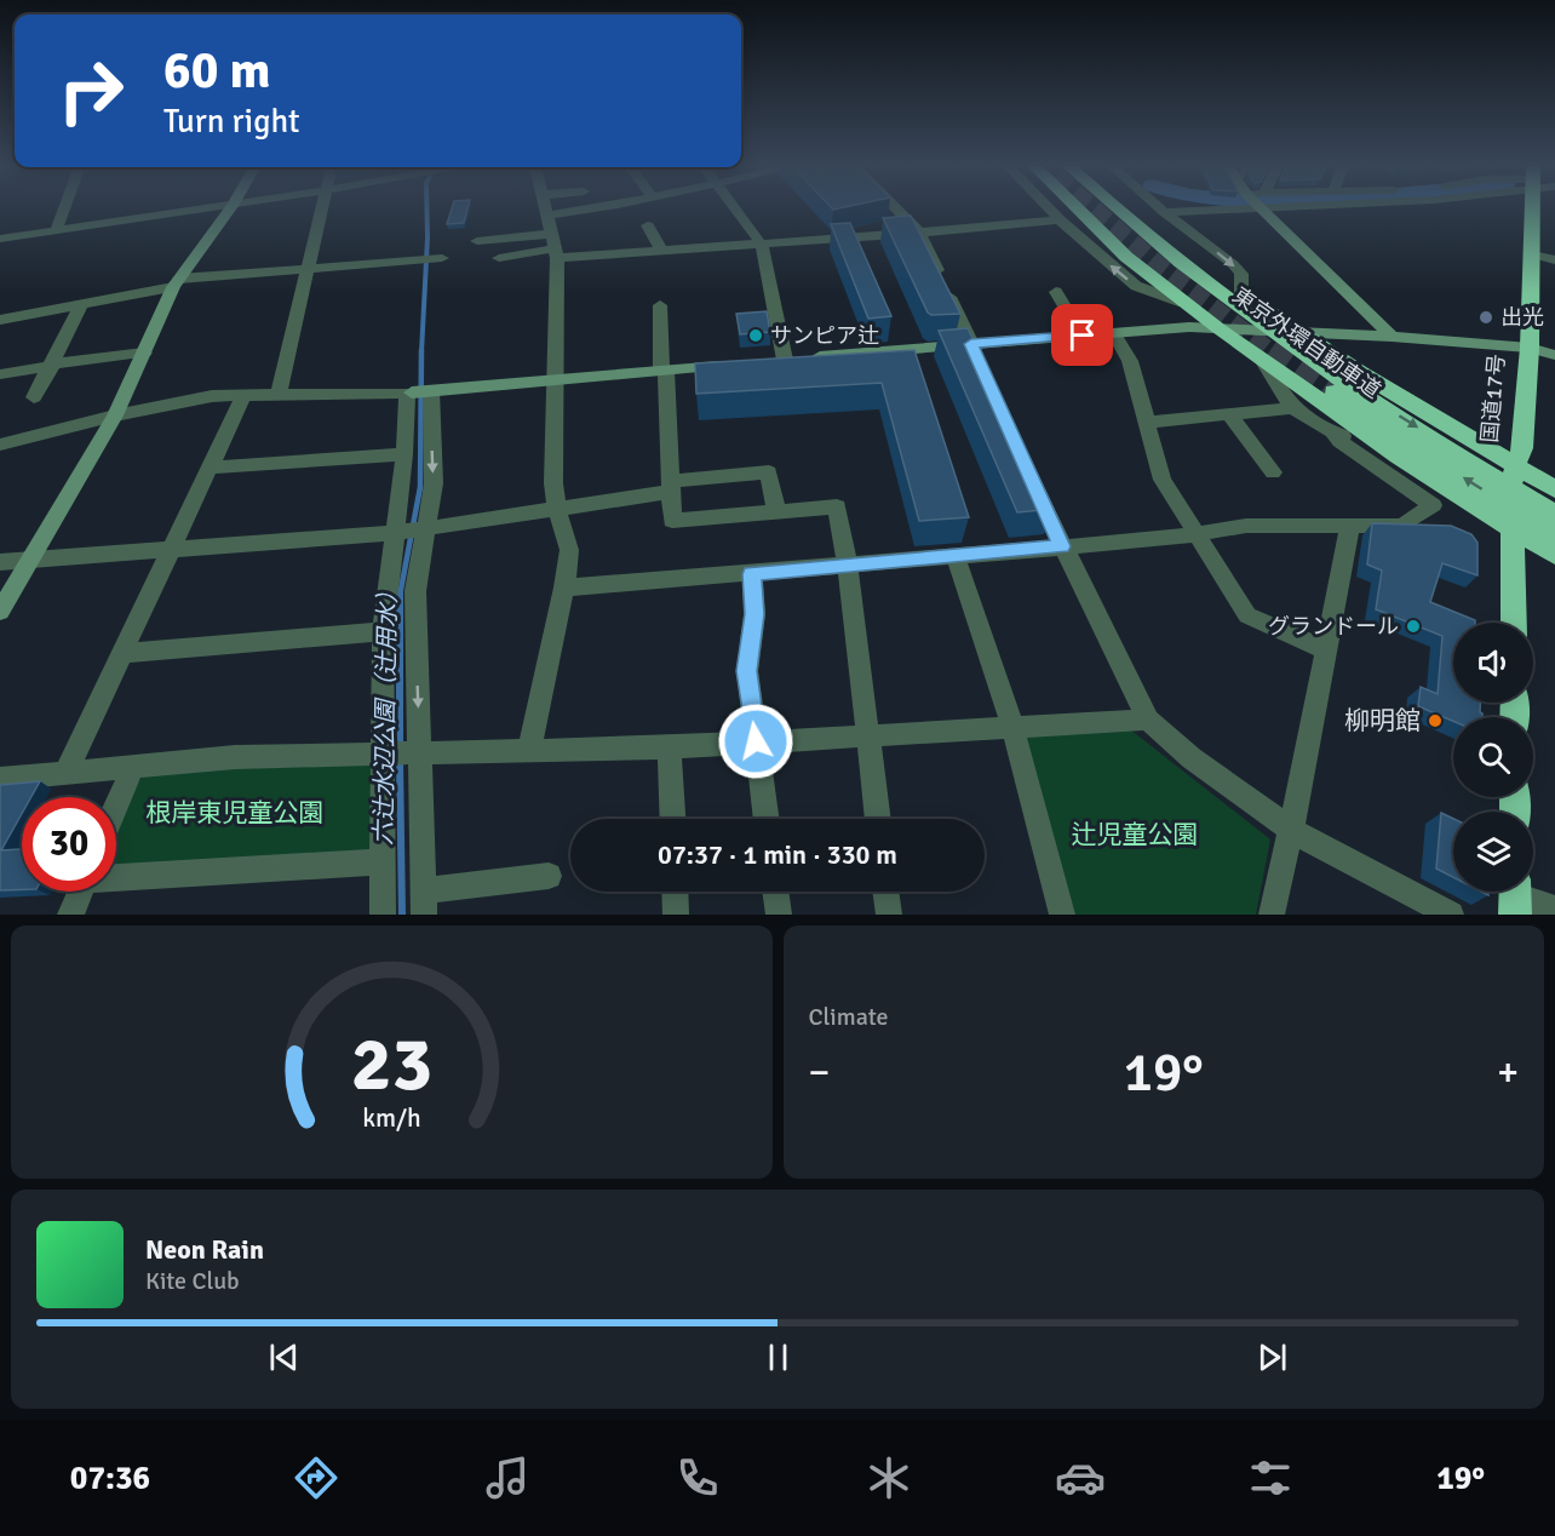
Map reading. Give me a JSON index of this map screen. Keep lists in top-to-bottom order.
{
  "streets": {
    "highway": ["東京外環自動車道", "国道17号"]
  },
  "water": ["六辻水辺公園（辻用水）"],
  "parks": ["根岸東児童公園", "辻児童公園"],
  "places": [
    "出光",
    "サンピア辻",
    "グランドール",
    "柳明館"
  ],
  "page": {
    "turn": ["60 m", "Turn right"],
    "limit": "30",
    "trip": "07:37 · 1 min · 330 m",
    "tile": "Climate",
    "heat": ["−", "19°", "+"],
    "song": ["Neon Rain", "Kite Club"],
    "tabs": ["07:36", "19°"],
    "gauge": ["23", "km/h"]
  }
}
